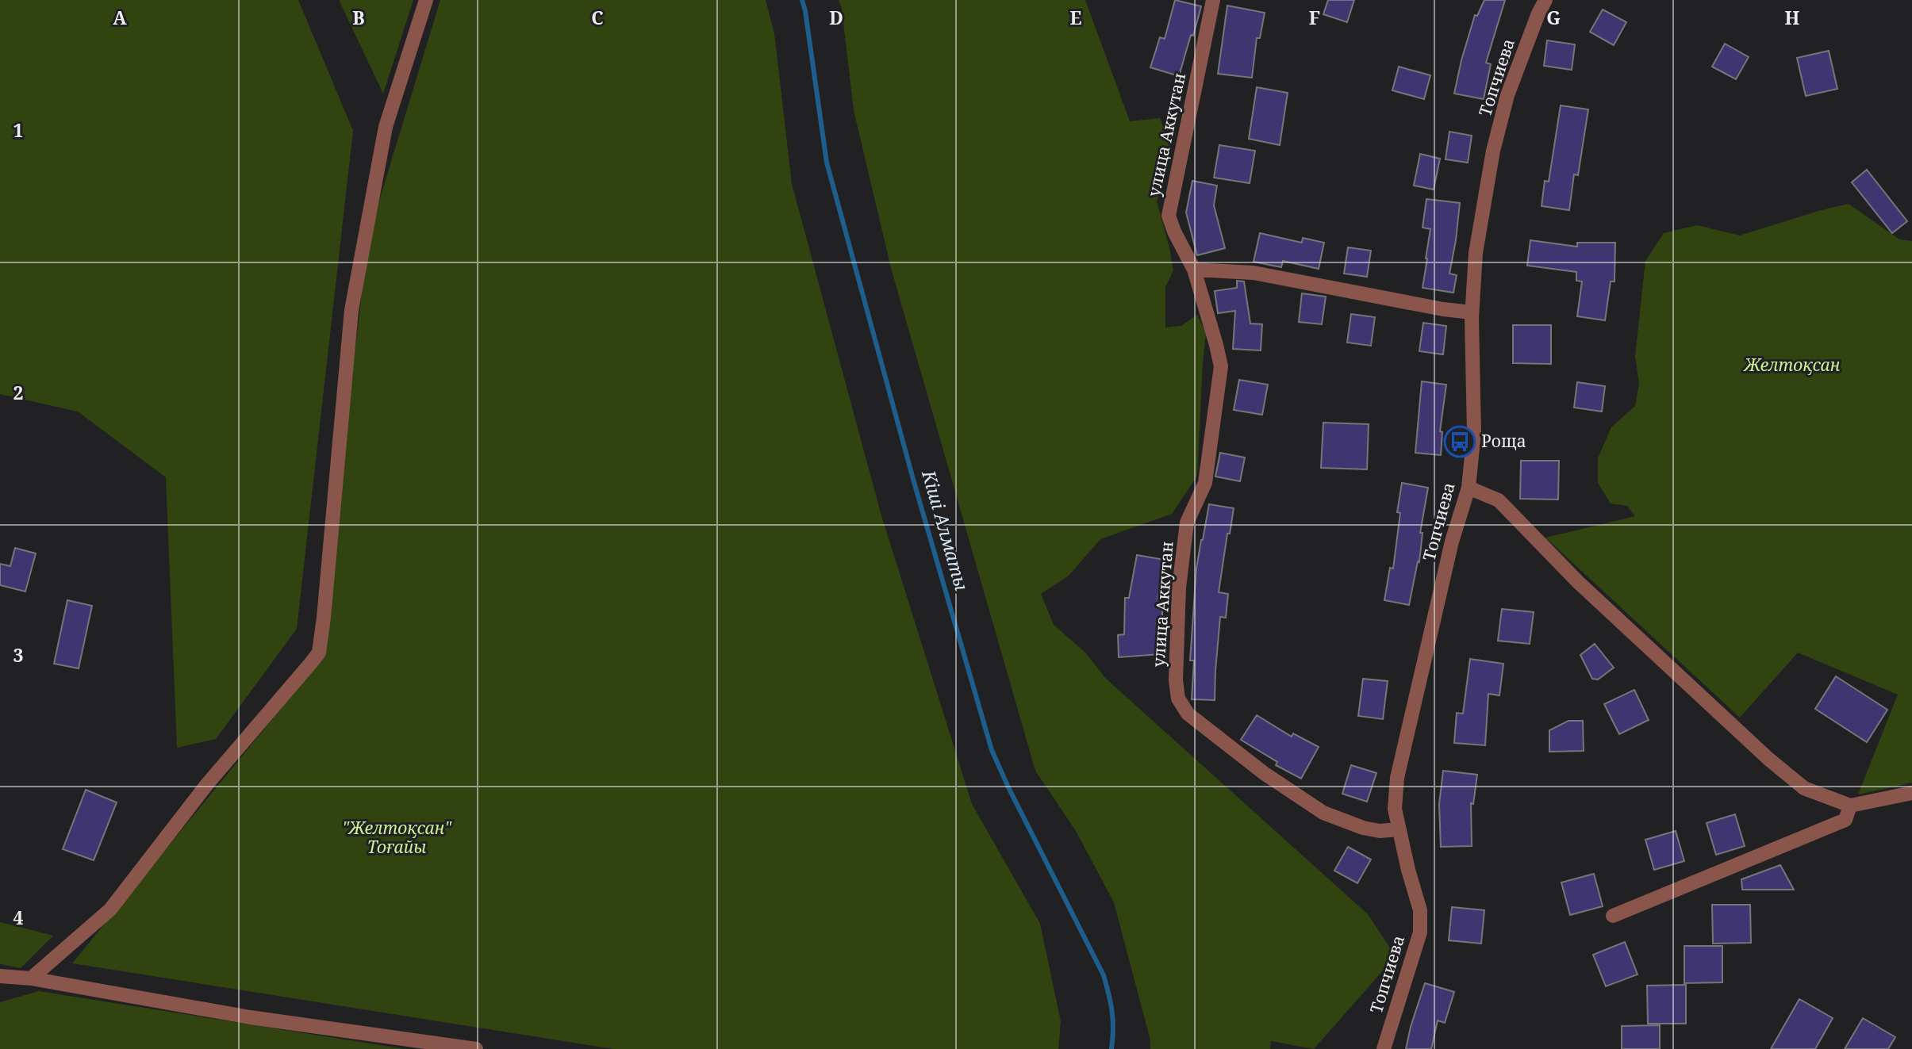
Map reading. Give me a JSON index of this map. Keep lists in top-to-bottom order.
{
  "streets": {
    "street": ["Топчиева", "улица Аккутан"]
  },
  "crossings": [
    ["Топчиева", "улица Аккутан"]
  ],
  "water": ["Кіші Алматы"],
  "parks": ["Желтоқсан", "\"Желтоқсан\" Тоғайы"],
  "places": {
    "bus stop": ["Роща"]
  },
  "grid": {
    "columns": [
      "A",
      "B",
      "C",
      "D",
      "E",
      "F",
      "G",
      "H"
    ],
    "rows": [
      "1",
      "2",
      "3",
      "4"
    ]
  }
}
